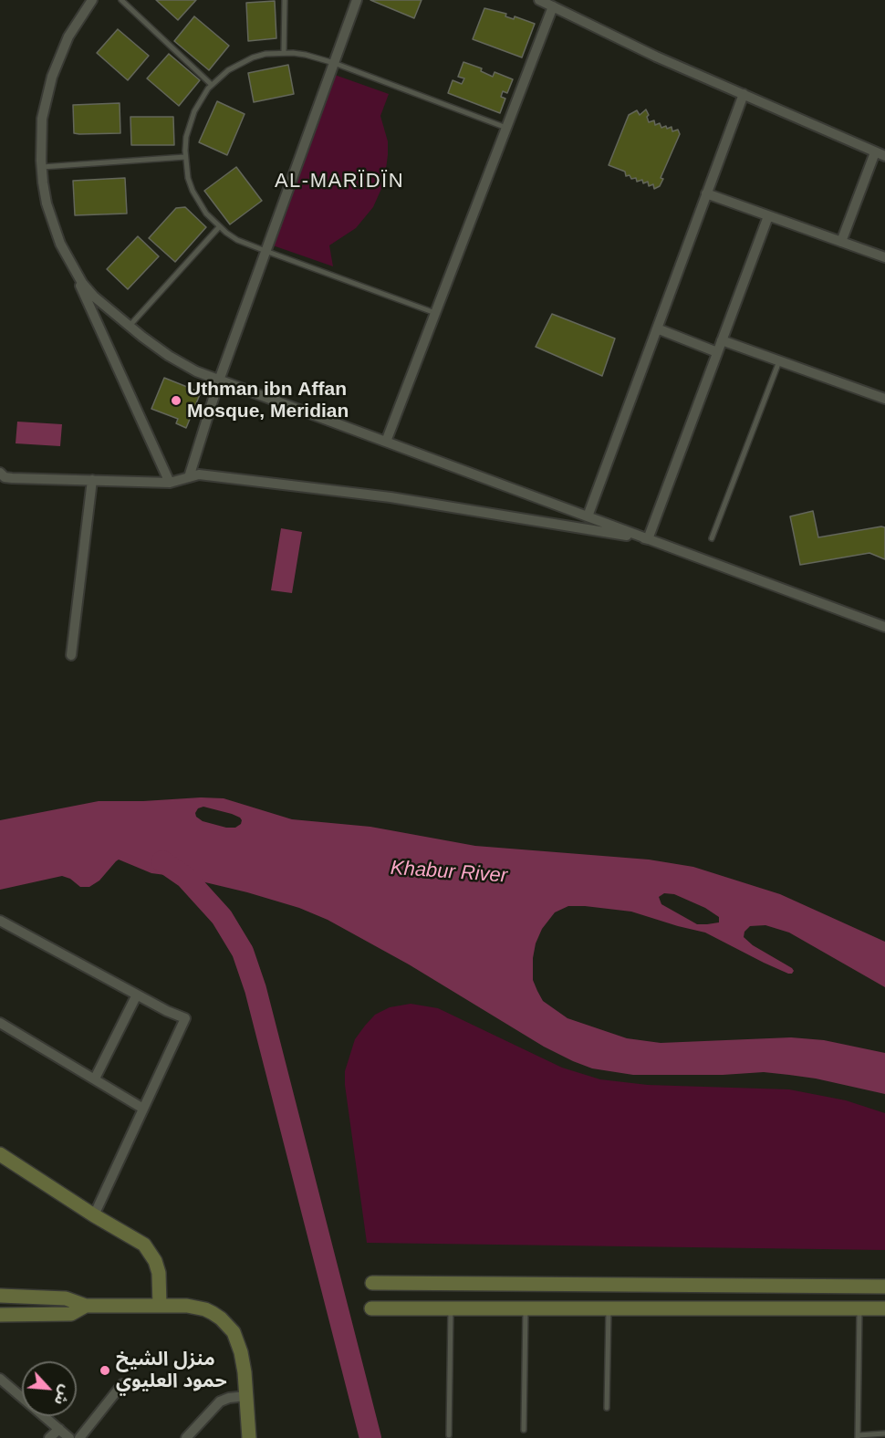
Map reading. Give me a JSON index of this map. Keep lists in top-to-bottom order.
{
  "districts": ["AL-MARÏDÏN"],
  "water": ["Khabur River"],
  "places": ["Uthman ibn Affan Mosque, Meridian", "منزل الشيخ حمود العليوي"],
  "north": "bottom right"
}
